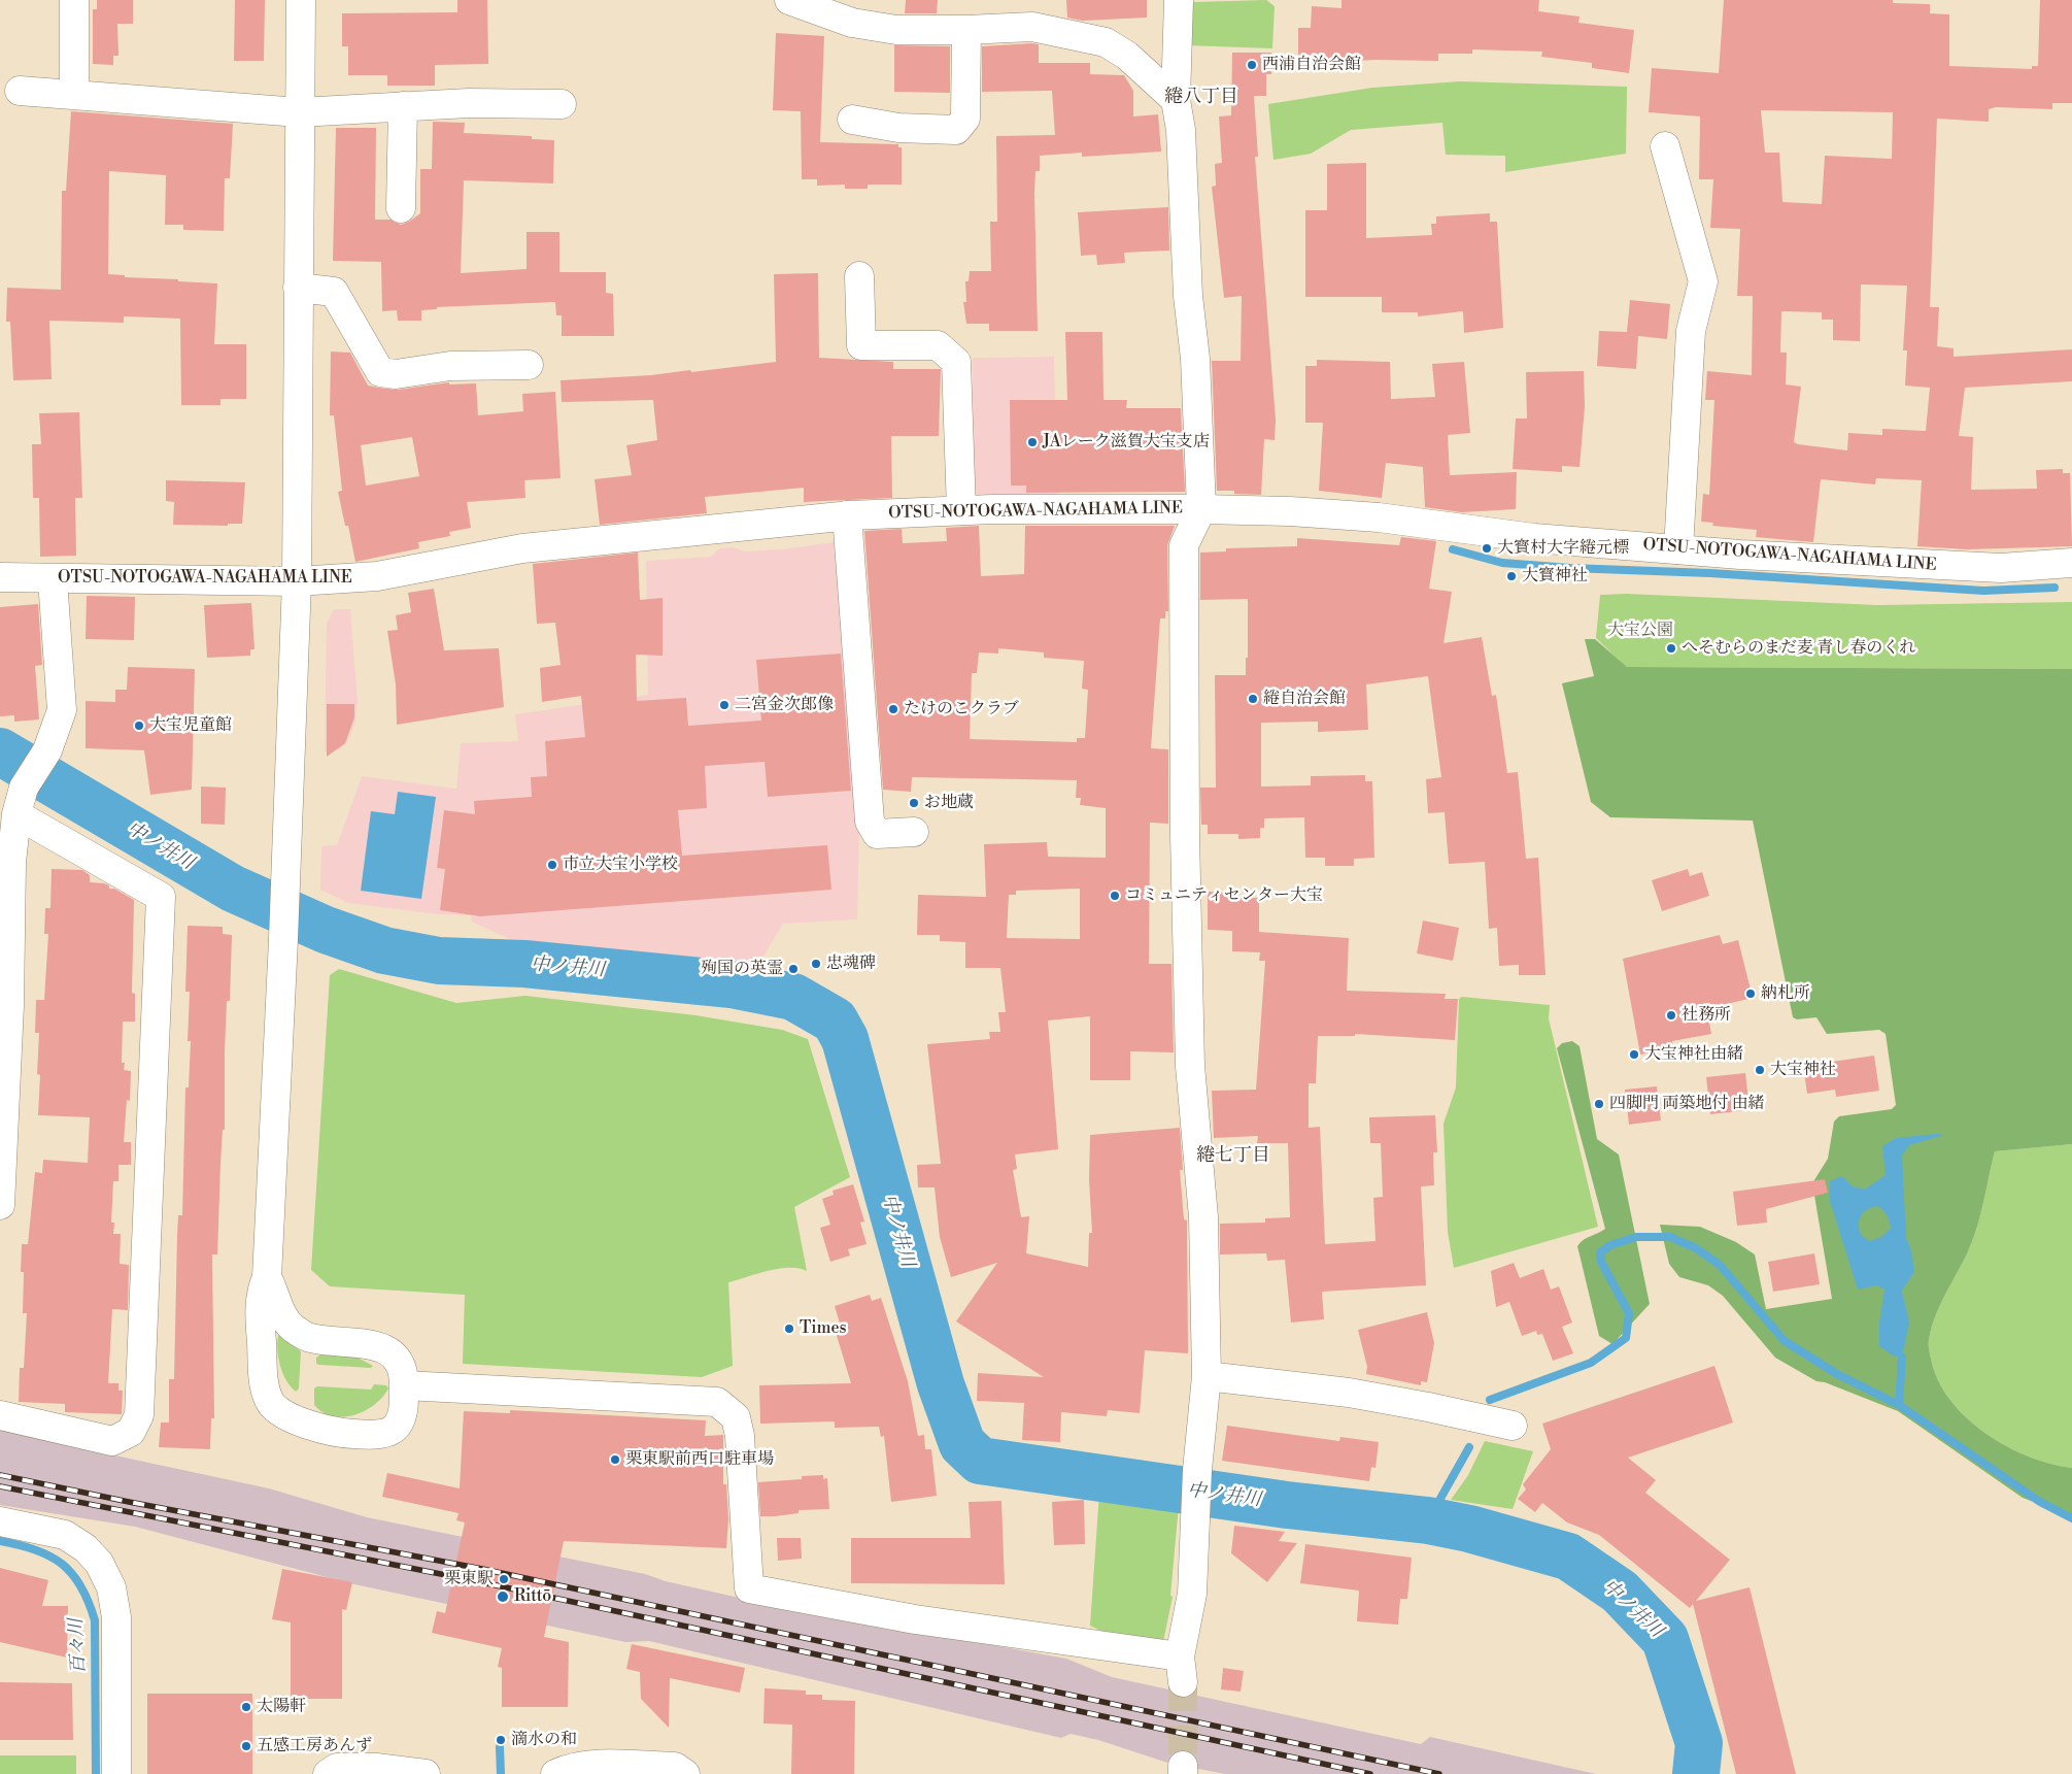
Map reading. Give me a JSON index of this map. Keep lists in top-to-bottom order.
{
  "streets": {
    "street": ["OTSU-NOTOGAWA-NAGAHAMA LINE"]
  },
  "districts": ["綣八丁目", "綣七丁目"],
  "water": ["中ノ井川", "百々川"],
  "parks": ["大宝公園"],
  "places": [
    "西浦自治会館",
    "JAレーク滋賀大宝支店",
    "大寳村大字綣元標",
    "大寳神社",
    "へそむらのまだ麦 青し春のくれ",
    "綣自治会館",
    "二宮金次郎像",
    "たけのこクラブ",
    "大宝児童館",
    "お地蔵",
    "市立大宝小学校",
    "コミュニティセンター大宝",
    "忠魂碑",
    "殉国の英霊",
    "納札所",
    "社務所",
    "大宝神社由緒",
    "大宝神社",
    "四脚門 両築地付 由緒",
    "Times",
    "栗東駅前西口駐車場",
    "栗東駅",
    "Rittō",
    "太陽軒",
    "滴水の和",
    "五感工房あんず"
  ]
}
